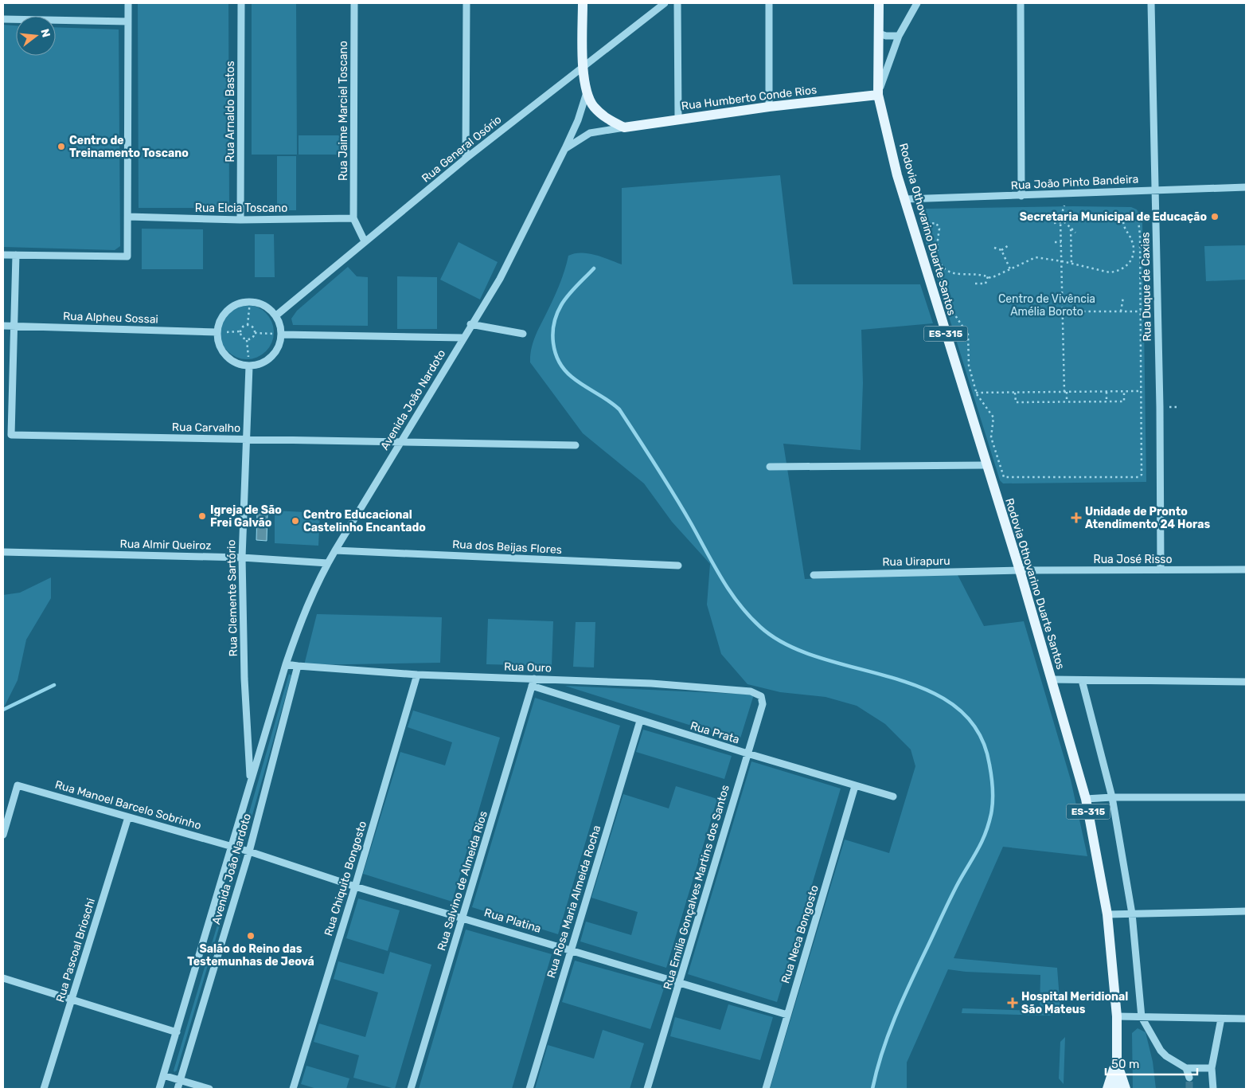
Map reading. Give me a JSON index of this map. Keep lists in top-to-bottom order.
{
  "streets": {
    "main road": ["Rua Humberto Conde Rios", "Rodovia Othovarino Duarte Santos", "ES-315"],
    "street": [
      "Rua Jaime Marciel Toscano",
      "Rua Arnaldo Bastos",
      "Rua General Osório",
      "Rua João Pinto Bandeira",
      "Rua Elcia Toscano",
      "Rua Duque de Caxias",
      "Rua Alpheu Sossai",
      "Avenida João Nardoto",
      "Rua Carvalho",
      "Rua Almir Queiroz",
      "Rua dos Beijas Flores",
      "Rua José Risso",
      "Rua Uirapuru",
      "Rua Clemente Sartório",
      "Rua Ouro",
      "Rua Prata",
      "Rua Manoel Barcelo Sobrinho",
      "Rua Chiquito Bongosto",
      "Rua Salvino de Almeida Rios",
      "Rua Emilia Gonçalves Martins dos Santos",
      "Rua Rosa Maria Almeida Rocha",
      "Rua Platina",
      "Rua Neca Bongosto",
      "Rua Pascoal Brioschi"
    ]
  },
  "crossings": [
    ["Rua Humberto Conde Rios", "Rodovia Othovarino Duarte Santos"],
    ["Rua Humberto Conde Rios", "ES-315"],
    ["Rua Jaime Marciel Toscano", "Rua Elcia Toscano"],
    ["Rua Arnaldo Bastos", "Rua Elcia Toscano"],
    ["Rua João Pinto Bandeira", "Rodovia Othovarino Duarte Santos"],
    ["Rua João Pinto Bandeira", "Rua Duque de Caxias"],
    ["Rodovia Othovarino Duarte Santos", "ES-315"],
    ["Rodovia Othovarino Duarte Santos", "Rua José Risso"],
    ["Rodovia Othovarino Duarte Santos", "Rua Uirapuru"],
    ["Rua Duque de Caxias", "Rua José Risso"],
    ["Rua Alpheu Sossai", "Rua Carvalho"],
    ["Avenida João Nardoto", "Rua Carvalho"],
    ["Avenida João Nardoto", "Rua Almir Queiroz"],
    ["Avenida João Nardoto", "Rua dos Beijas Flores"],
    ["Avenida João Nardoto", "Rua Clemente Sartório"],
    ["Avenida João Nardoto", "Rua Ouro"],
    ["Avenida João Nardoto", "Rua Manoel Barcelo Sobrinho"],
    ["Avenida João Nardoto", "Rua Platina"],
    ["Rua Carvalho", "Rua Clemente Sartório"],
    ["Rua Almir Queiroz", "Rua Clemente Sartório"],
    ["Rua José Risso", "Rua Uirapuru"],
    ["Rua Ouro", "Rua Chiquito Bongosto"],
    ["Rua Ouro", "Rua Salvino de Almeida Rios"],
    ["Rua Ouro", "Rua Emilia Gonçalves Martins dos Santos"],
    ["Rua Prata", "Rua Salvino de Almeida Rios"],
    ["Rua Prata", "Rua Emilia Gonçalves Martins dos Santos"],
    ["Rua Prata", "Rua Rosa Maria Almeida Rocha"],
    ["Rua Prata", "Rua Neca Bongosto"],
    ["Rua Manoel Barcelo Sobrinho", "Rua Platina"],
    ["Rua Manoel Barcelo Sobrinho", "Rua Pascoal Brioschi"],
    ["Rua Chiquito Bongosto", "Rua Platina"],
    ["Rua Salvino de Almeida Rios", "Rua Platina"],
    ["Rua Emilia Gonçalves Martins dos Santos", "Rua Platina"],
    ["Rua Rosa Maria Almeida Rocha", "Rua Platina"],
    ["Rua Platina", "Rua Neca Bongosto"]
  ],
  "parks": ["Centro de Vivência Amélia Boroto"],
  "places": {
    "other": [
      "Centro de Treinamento Toscano",
      "Secretaria Municipal de Educação",
      "Igreja de São Frei Galvão",
      "Centro Educacional Castelinho Encantado",
      "Salão do Reino das Testemunhas de Jeová"
    ],
    "health": ["Unidade de Pronto Atendimento 24 Horas", "Hospital Meridional São Mateus"]
  },
  "scale_bar": "50 m",
  "north": "right"
}
